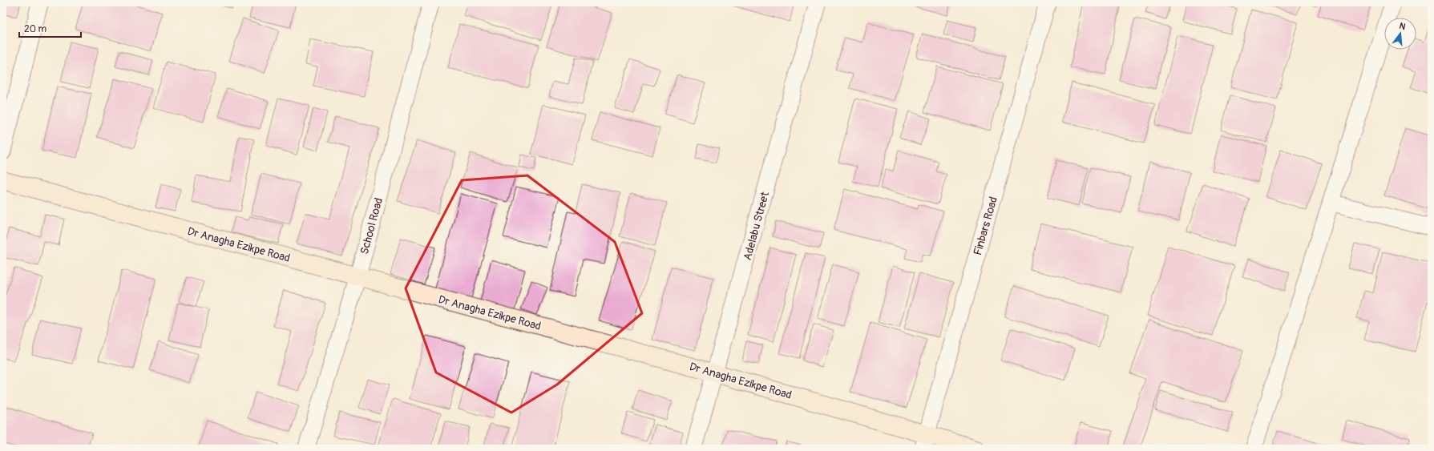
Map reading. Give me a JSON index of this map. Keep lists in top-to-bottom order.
{
  "streets": {
    "street": [
      "School Road",
      "Adelabu Street",
      "Finbars Road",
      "Dr Anagha Ezikpe Road"
    ]
  },
  "crossings": [
    ["School Road", "Dr Anagha Ezikpe Road"],
    ["Adelabu Street", "Dr Anagha Ezikpe Road"],
    ["Finbars Road", "Dr Anagha Ezikpe Road"]
  ],
  "scale_bar": "20 m",
  "north": "top"
}
